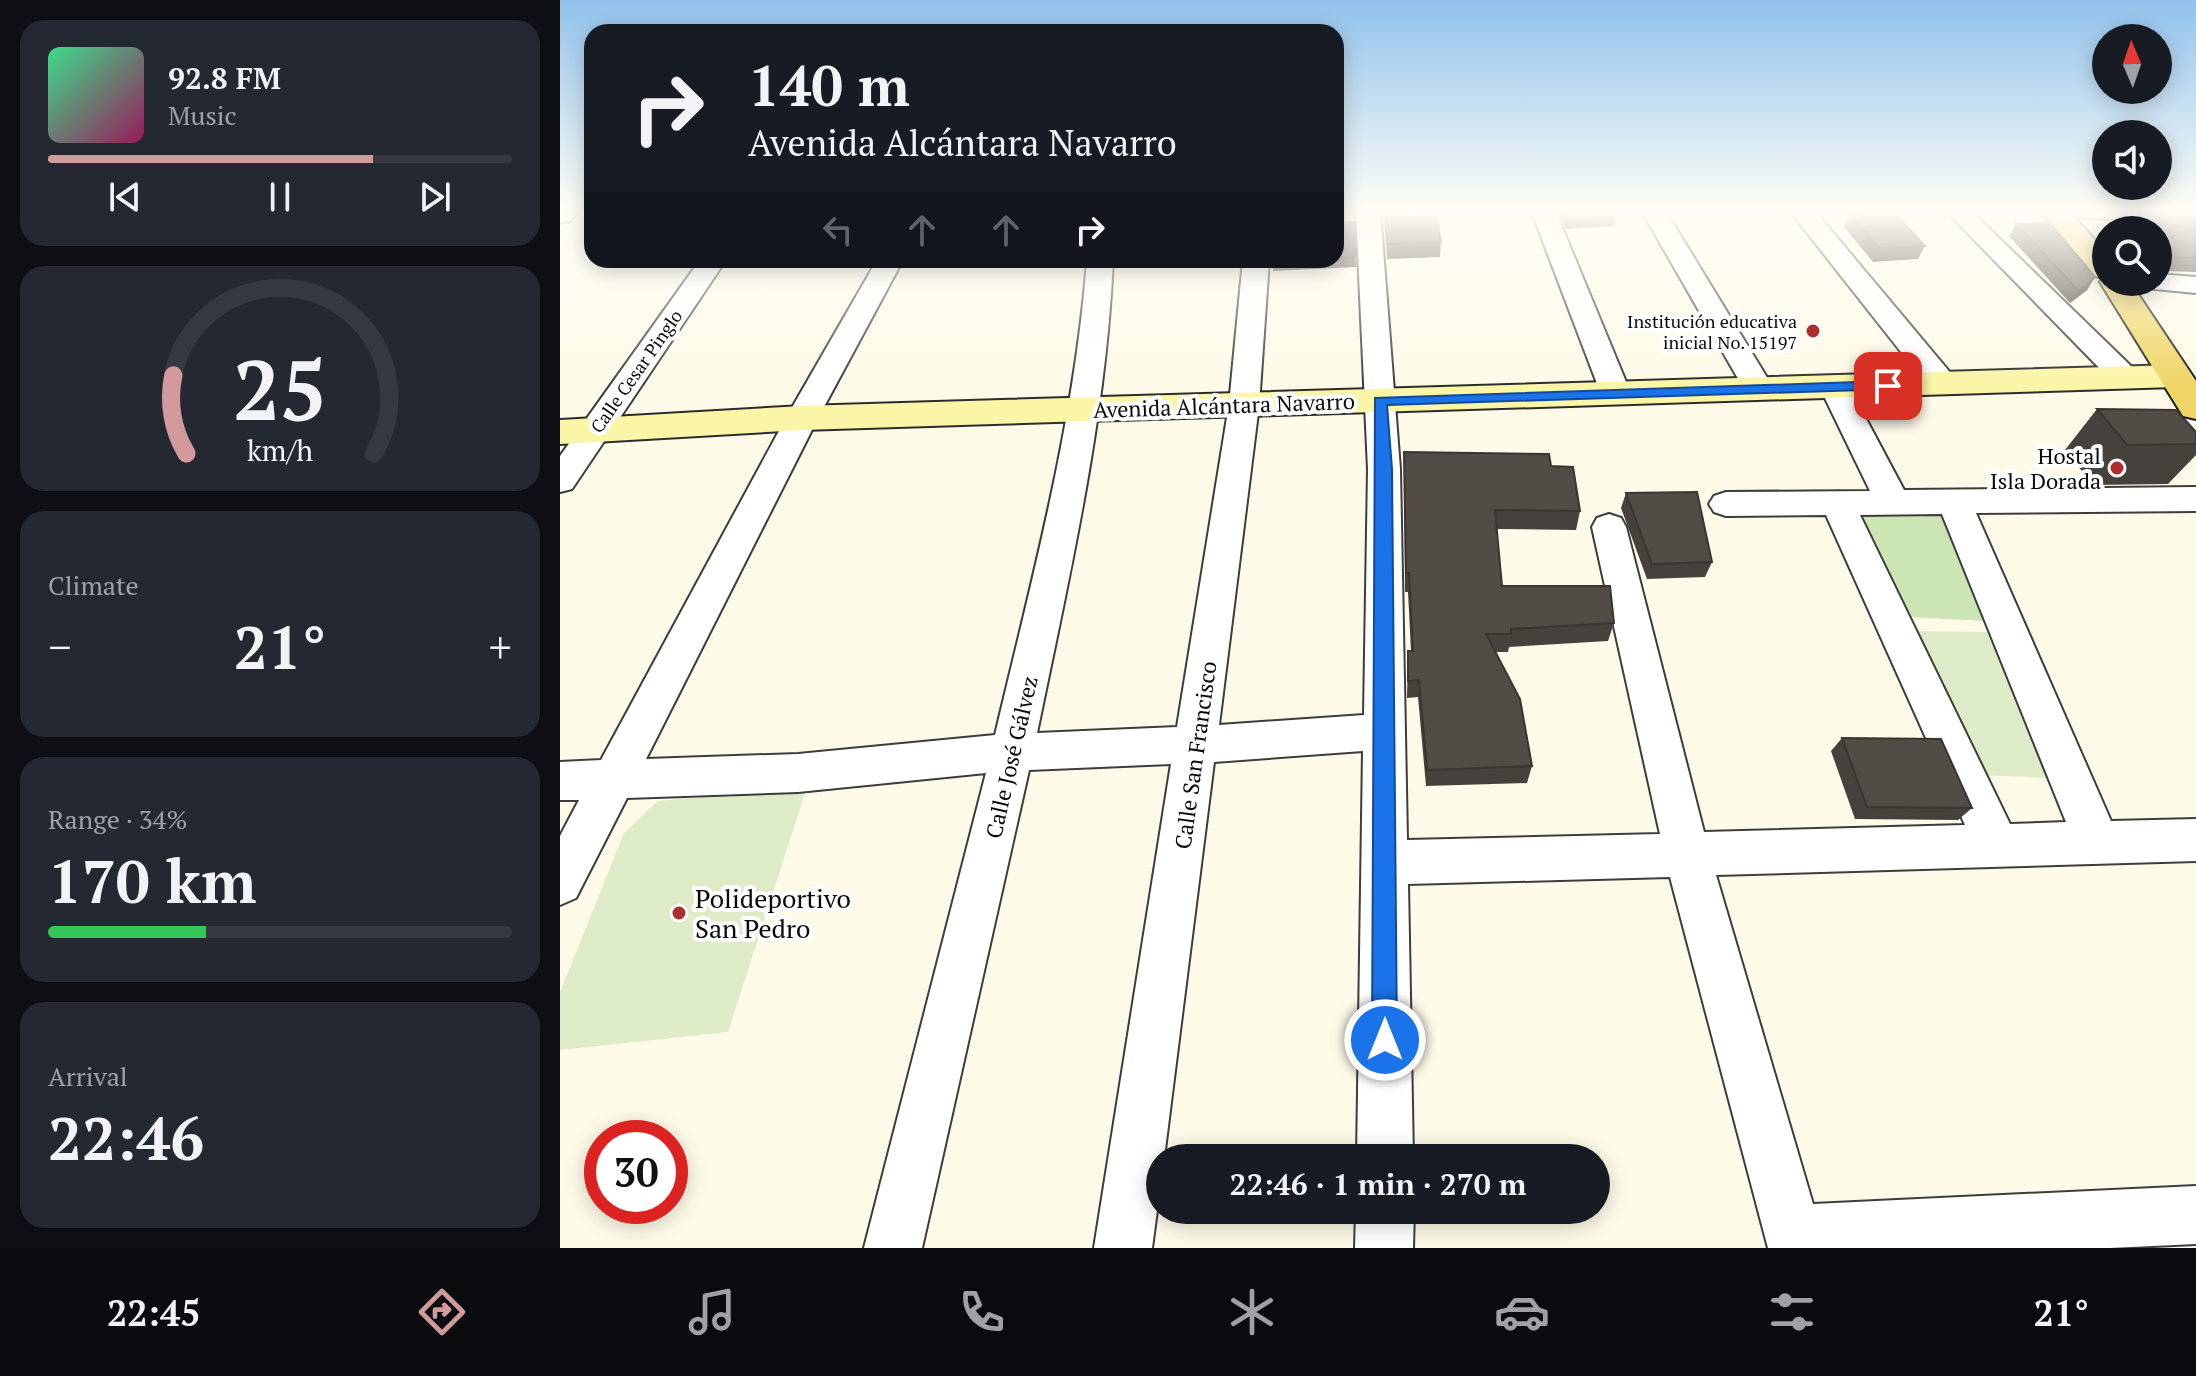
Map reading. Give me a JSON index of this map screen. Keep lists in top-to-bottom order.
{
  "streets": {
    "street": [
      "Calle Cesar Pinglo",
      "Avenida Alcántara Navarro",
      "Calle San Francisco",
      "Calle José Gálvez"
    ]
  },
  "crossings": [
    ["Calle Cesar Pinglo", "Avenida Alcántara Navarro"],
    ["Avenida Alcántara Navarro", "Calle San Francisco"],
    ["Avenida Alcántara Navarro", "Calle José Gálvez"]
  ],
  "places": ["Institución educativa inicial No. 15197", "Hostal Isla Dorada", "Polideportivo San Pedro"],
  "north": "top",
  "page": {
    "turn": ["140 m", "Avenida Alcántara Navarro"],
    "song": ["92.8 FM", "Music"],
    "tile": [
      "Climate",
      ["Range · 34%", "170 km"],
      ["Arrival", "22:46"]
    ],
    "heat": ["−", "21°", "+"],
    "limit": "30",
    "trip": "22:46 · 1 min · 270 m",
    "tabs": ["22:45", "21°"],
    "gauge": ["25", "km/h"]
  }
}
